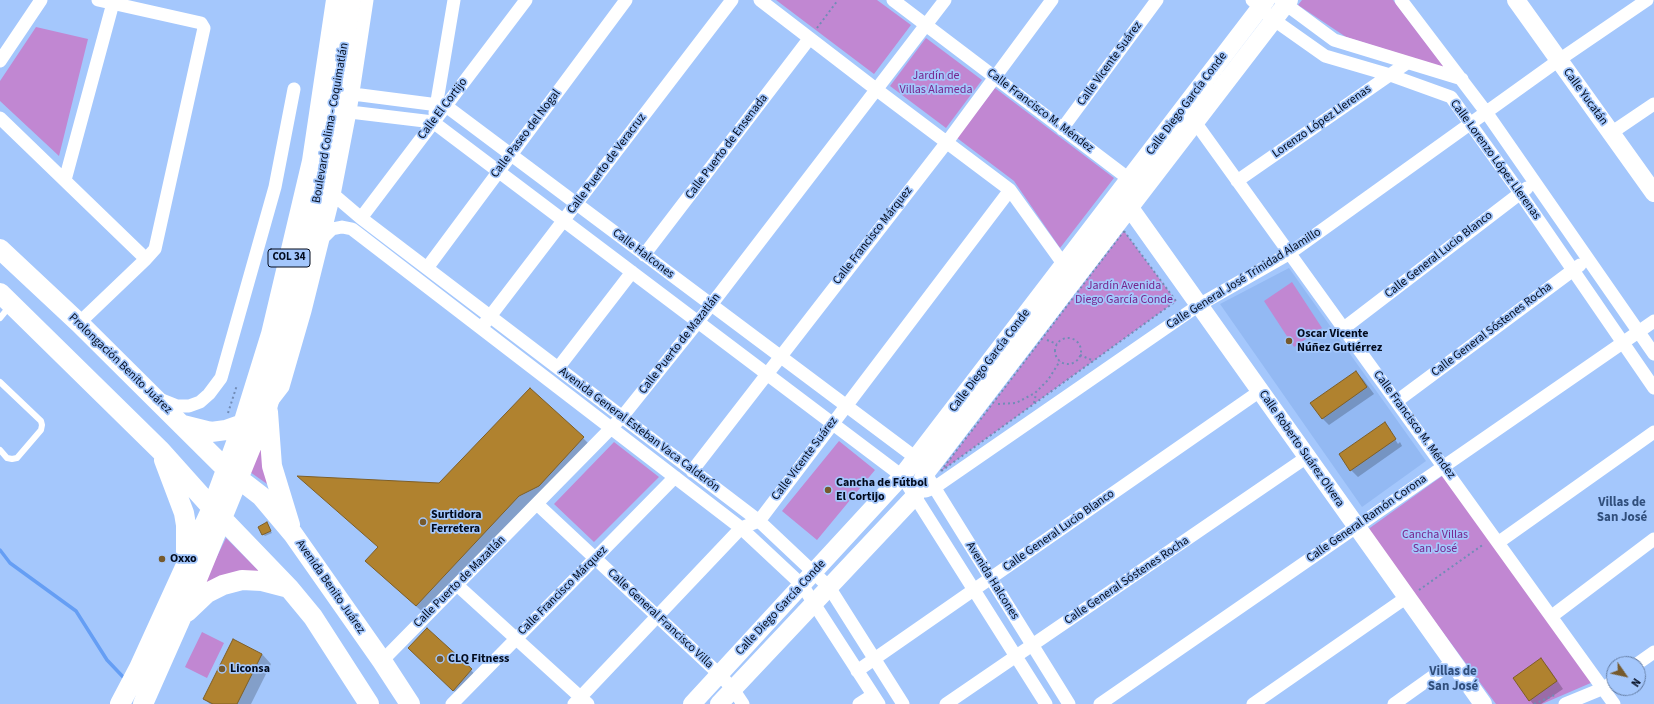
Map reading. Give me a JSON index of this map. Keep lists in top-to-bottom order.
{
  "streets": {
    "main road": [
      "Boulevard Colima - Coquimatlán",
      "COL 34",
      "Prolongación Benito Juárez",
      "Avenida Benito Juárez"
    ],
    "street": [
      "Calle Vicente Suárez",
      "Calle Yucatán",
      "Calle Diego García Conde",
      "Calle El Cortijo",
      "Calle Francisco M. Méndez",
      "Lorenzo López Llerenas",
      "Calle Paseo del Nogal",
      "Calle Puerto de Ensenada",
      "Calle Lorenzo López Llerenas",
      "Calle Puerto de Veracruz",
      "Calle Francisco Márquez",
      "Calle Halcones",
      "Calle General Lucio Blanco",
      "Calle General José Trinidad Alamillo",
      "Calle General Sóstenes Rocha",
      "Calle Puerto de Mazatlán",
      "Avenida General Esteban Vaca Calderón",
      "Calle Roberto Suárez Olvera",
      "Calle General Ramón Corona",
      "Avenida Halcones",
      "Calle General Francisco Villa"
    ]
  },
  "crossings": [
    ["Calle Vicente Suárez", "Calle Francisco M. Méndez"],
    ["Calle Vicente Suárez", "Calle Halcones"],
    ["Calle Vicente Suárez", "Avenida General Esteban Vaca Calderón"],
    ["Calle Yucatán", "Calle General José Trinidad Alamillo"],
    ["Calle Diego García Conde", "Calle Francisco M. Méndez"],
    ["Calle Diego García Conde", "Calle Lorenzo López Llerenas"],
    ["Calle Diego García Conde", "Calle Halcones"],
    ["Calle Diego García Conde", "Calle General José Trinidad Alamillo"],
    ["Calle Diego García Conde", "Avenida General Esteban Vaca Calderón"],
    ["Calle Diego García Conde", "Calle Roberto Suárez Olvera"],
    ["Calle Diego García Conde", "Avenida Halcones"],
    ["Calle Diego García Conde", "Calle General Francisco Villa"],
    ["Calle El Cortijo", "Calle Halcones"],
    ["Calle El Cortijo", "Avenida General Esteban Vaca Calderón"],
    ["Calle Francisco M. Méndez", "Lorenzo López Llerenas"],
    ["Calle Francisco M. Méndez", "Calle Francisco Márquez"],
    ["Calle Francisco M. Méndez", "Calle General Lucio Blanco"],
    ["Calle Francisco M. Méndez", "Calle General José Trinidad Alamillo"],
    ["Calle Francisco M. Méndez", "Calle General Sóstenes Rocha"],
    ["Calle Francisco M. Méndez", "Calle Puerto de Mazatlán"],
    ["Calle Francisco M. Méndez", "Calle General Ramón Corona"],
    ["Lorenzo López Llerenas", "Calle Lorenzo López Llerenas"],
    ["Boulevard Colima - Coquimatlán", "Prolongación Benito Juárez"],
    ["Boulevard Colima - Coquimatlán", "Avenida Benito Juárez"],
    ["Calle Paseo del Nogal", "Calle Halcones"],
    ["Calle Paseo del Nogal", "Avenida General Esteban Vaca Calderón"],
    ["Calle Puerto de Ensenada", "Calle Halcones"],
    ["Calle Lorenzo López Llerenas", "Calle General Lucio Blanco"],
    ["Calle Lorenzo López Llerenas", "Calle General José Trinidad Alamillo"],
    ["Calle Lorenzo López Llerenas", "Calle General Sóstenes Rocha"],
    ["Calle Lorenzo López Llerenas", "Calle General Ramón Corona"],
    ["Calle Puerto de Veracruz", "Calle Halcones"],
    ["Calle Puerto de Veracruz", "Avenida General Esteban Vaca Calderón"],
    ["Calle Francisco Márquez", "Calle Halcones"],
    ["Calle Francisco Márquez", "Avenida General Esteban Vaca Calderón"],
    ["Calle Francisco Márquez", "Calle General Francisco Villa"],
    ["Calle Halcones", "Calle Puerto de Mazatlán"],
    ["Calle Halcones", "Avenida Halcones"],
    ["Calle General Lucio Blanco", "Avenida General Esteban Vaca Calderón"],
    ["Calle General Lucio Blanco", "Calle Roberto Suárez Olvera"],
    ["Calle General Lucio Blanco", "Avenida Halcones"],
    ["Calle General José Trinidad Alamillo", "Calle Roberto Suárez Olvera"],
    ["Calle General José Trinidad Alamillo", "Avenida Halcones"],
    ["Calle General Sóstenes Rocha", "Calle Roberto Suárez Olvera"],
    ["Calle General Sóstenes Rocha", "Avenida Halcones"],
    ["Calle Puerto de Mazatlán", "Avenida General Esteban Vaca Calderón"],
    ["Calle Puerto de Mazatlán", "Avenida Benito Juárez"],
    ["Calle Puerto de Mazatlán", "Calle General Francisco Villa"],
    ["Prolongación Benito Juárez", "Avenida Benito Juárez"],
    ["Calle Roberto Suárez Olvera", "Calle General Ramón Corona"]
  ],
  "districts": ["Villas de San José", "Villas de San José"],
  "parks": ["Jardín de Villas Alameda", "Jardín Avenida Diego García Conde", "Cancha Villas San José"],
  "places": [
    "Oscar Vicente Núñez Gutiérrez",
    "Cancha de Fútbol El Cortijo",
    "Surtidora Ferretera",
    "Oxxo",
    "CLQ Fitness",
    "Liconsa"
  ],
  "north": "bottom right"
}
